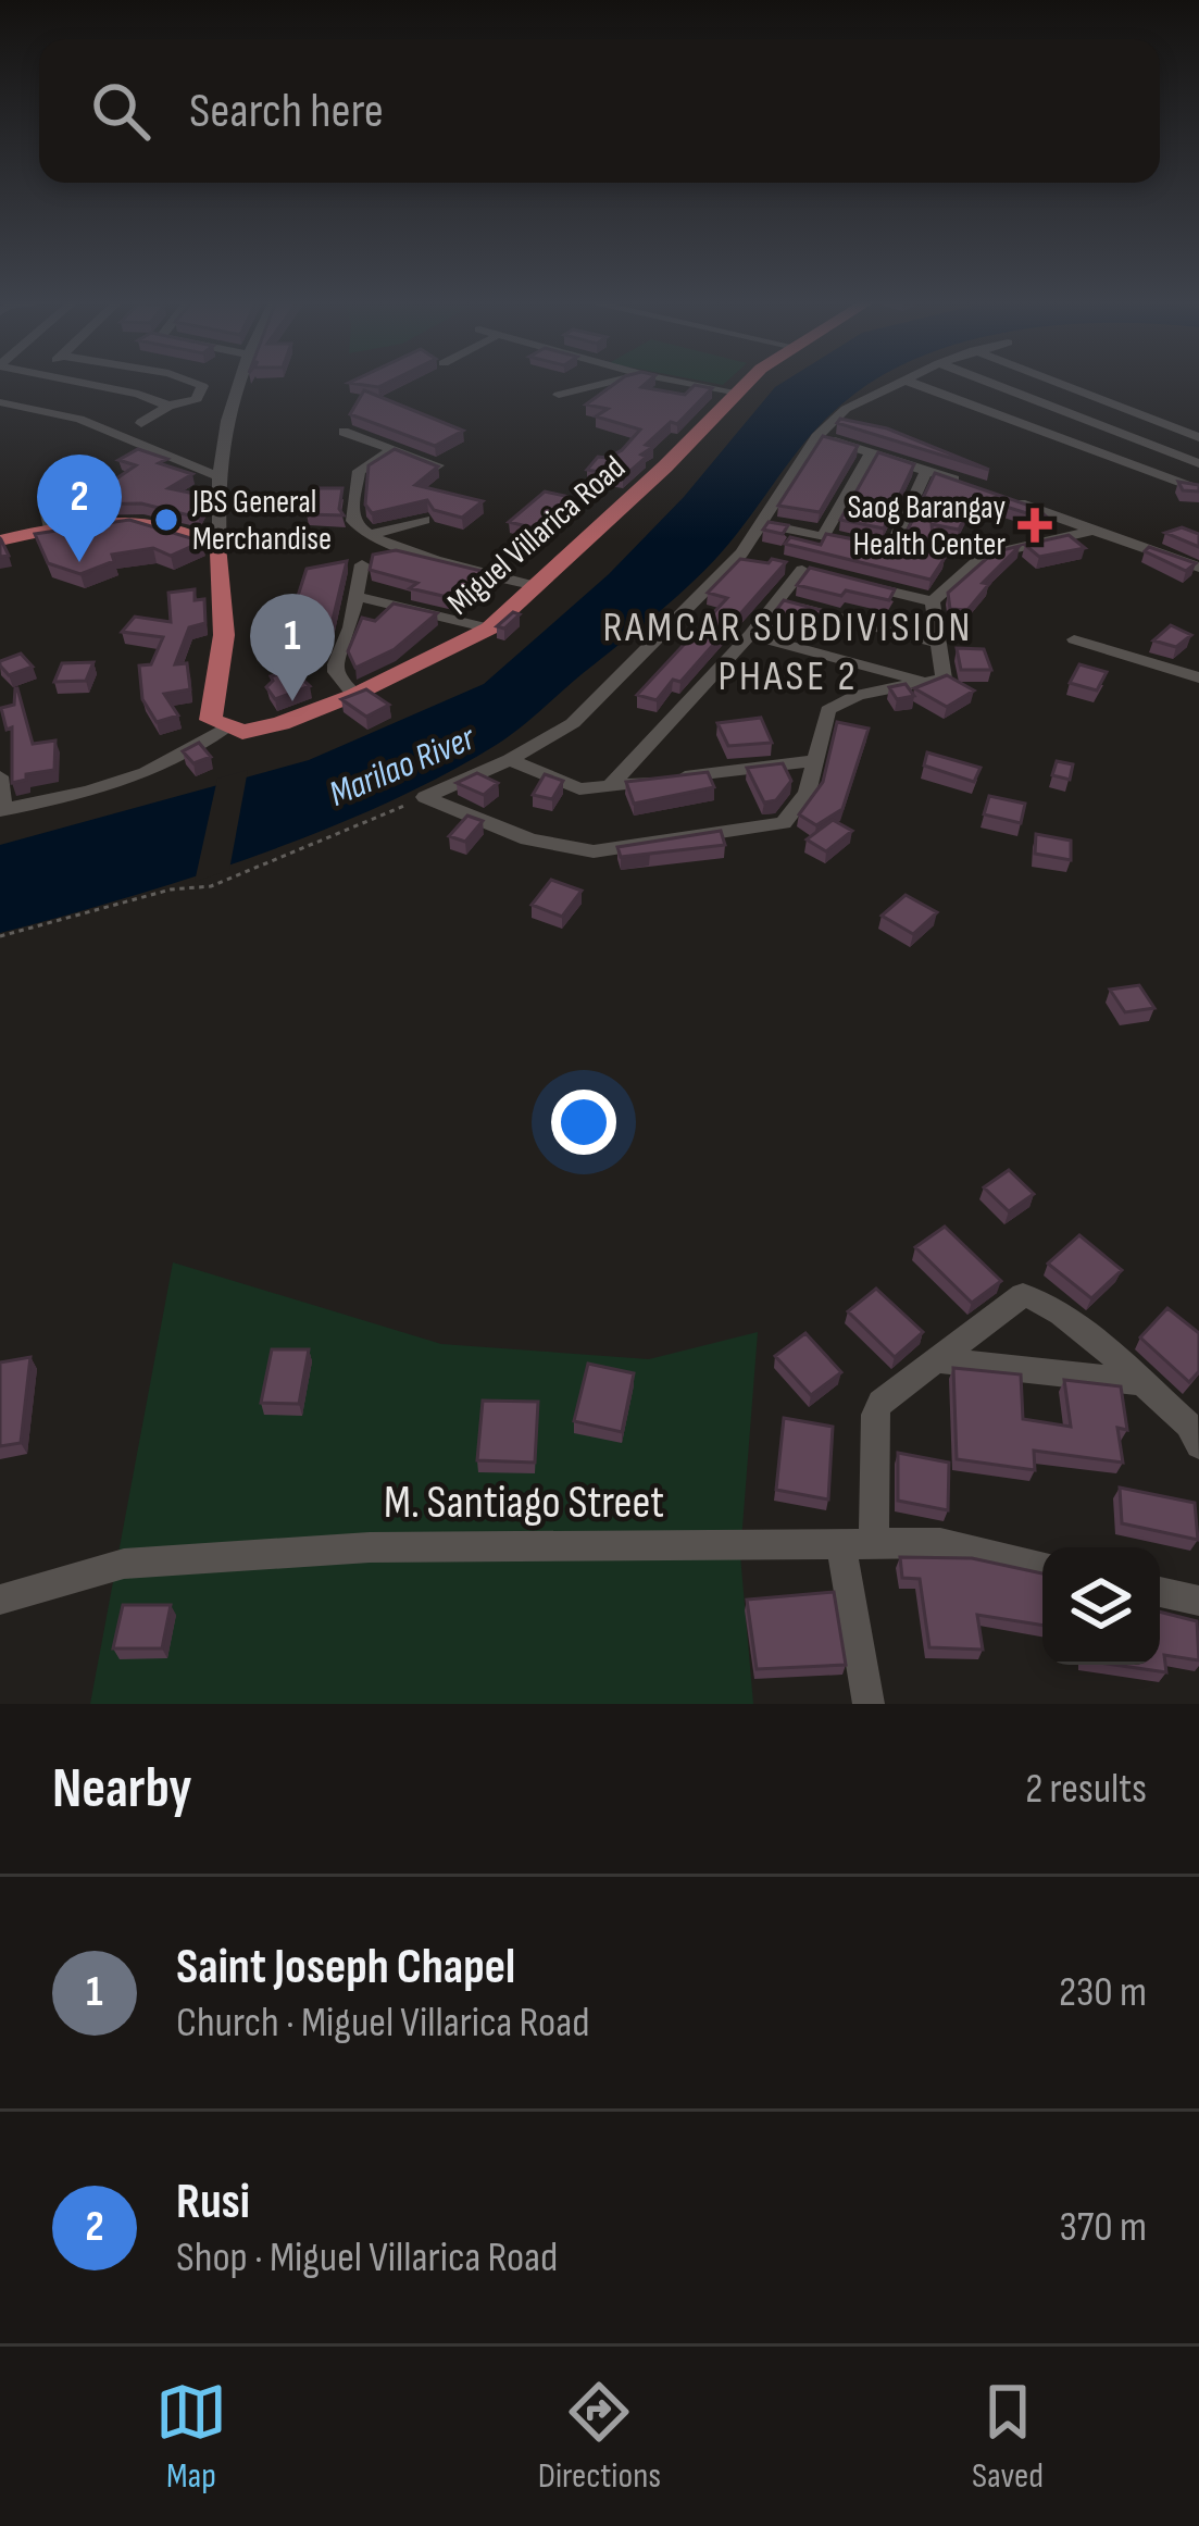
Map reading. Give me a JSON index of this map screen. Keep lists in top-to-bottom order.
{
  "streets": {
    "main road": ["Miguel Villarica Road"],
    "street": ["M. Santiago Street"]
  },
  "districts": ["RAMCAR SUBDIVISION PHASE 2"],
  "water": ["Marilao River"],
  "places": {
    "other": ["JBS General Merchandise"],
    "health": ["Saog Barangay Health Center"]
  },
  "page": {
    "search": "Search here",
    "pins": ["2", "1"],
    "heading": ["Nearby", "2 results"],
    "list": [
      {
        "mark": "1",
        "name": "Saint Joseph Chapel",
        "note": "Church · Miguel Villarica Road",
        "value": "230 m"
      },
      {
        "mark": "2",
        "name": "Rusi",
        "note": "Shop · Miguel Villarica Road",
        "value": "370 m"
      }
    ],
    "nav": ["Map", "Directions", "Saved"]
  }
}
